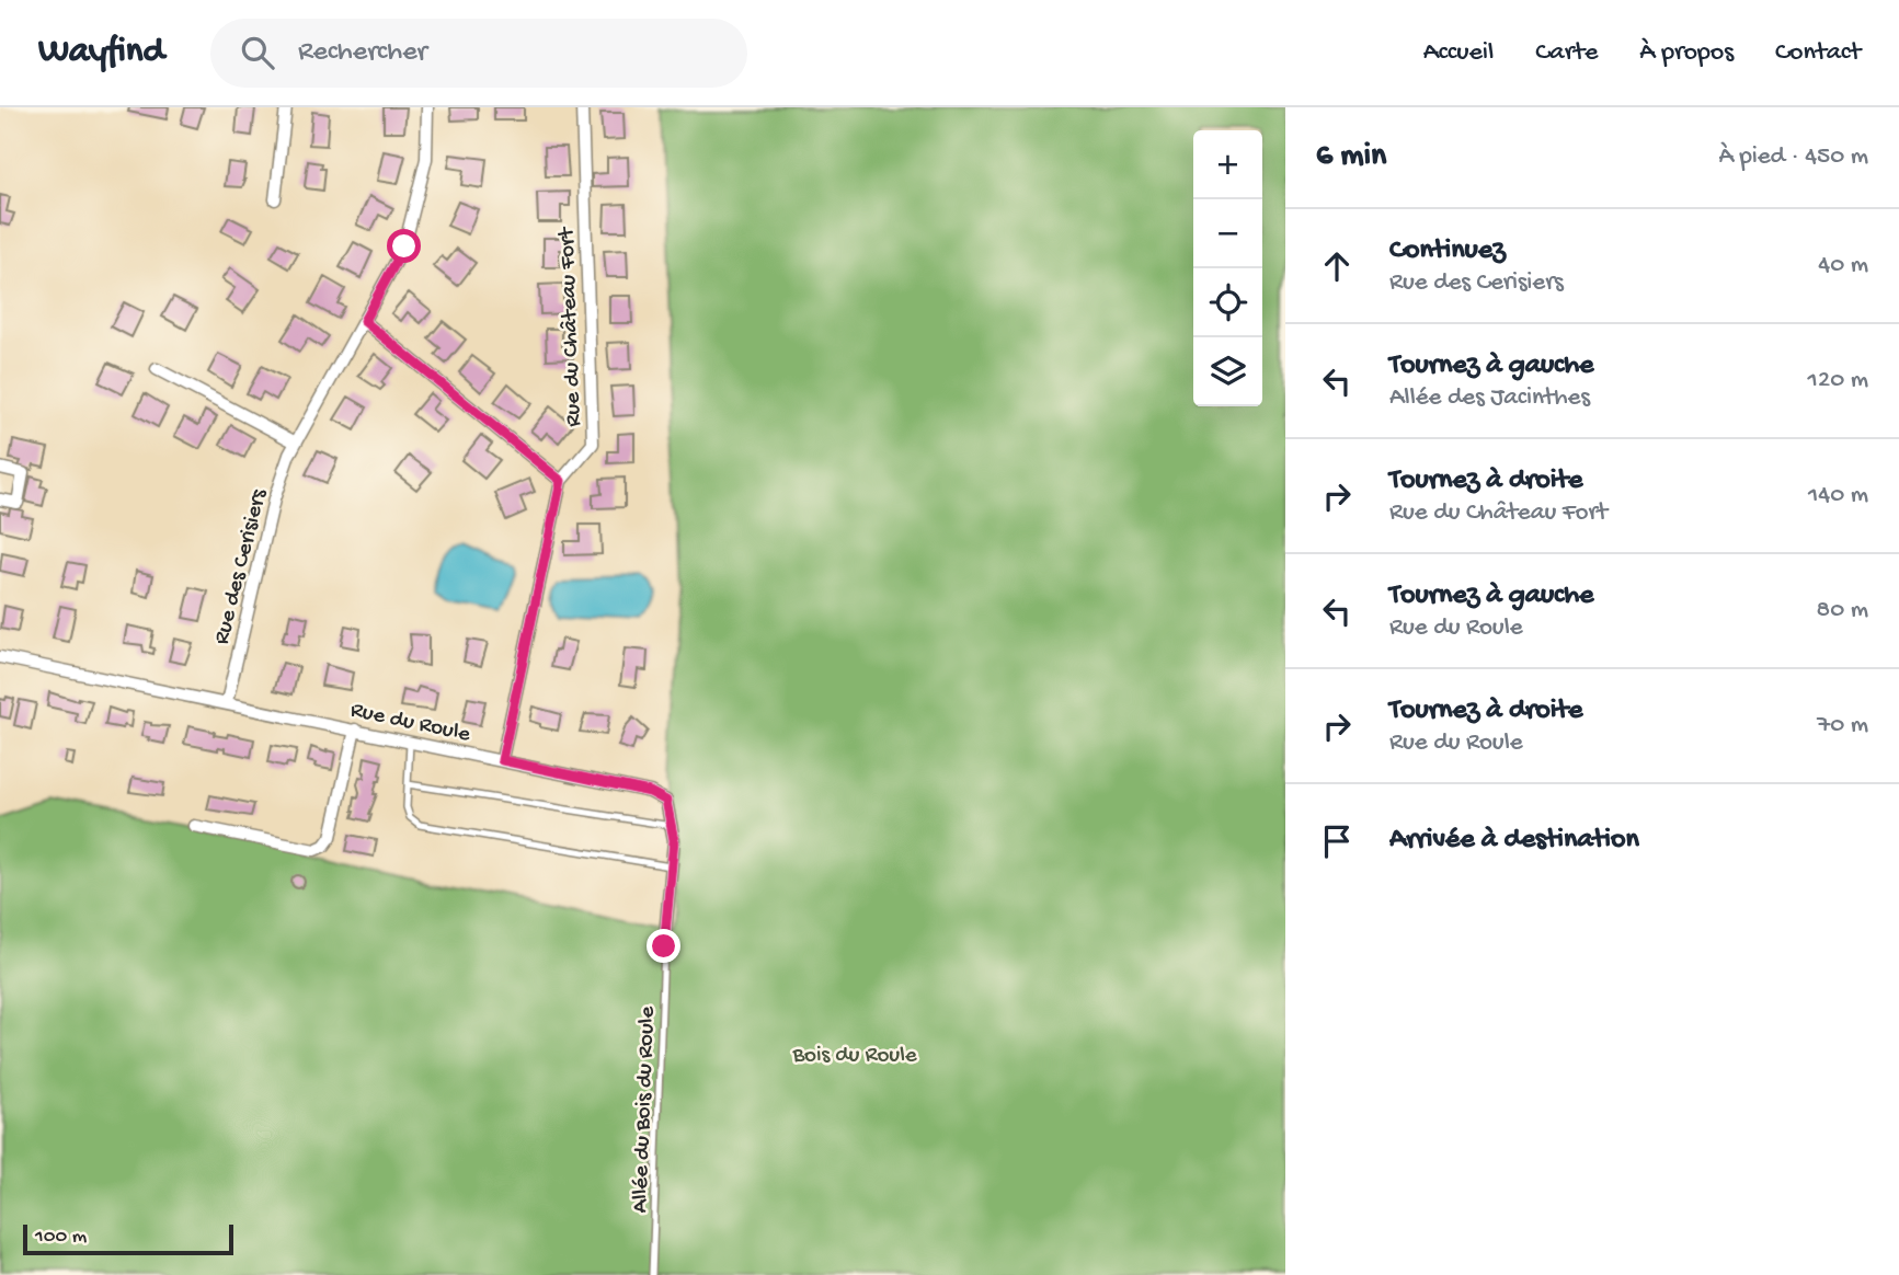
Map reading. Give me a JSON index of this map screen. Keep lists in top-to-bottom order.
{
  "streets": {
    "street": ["Rue du Château Fort", "Rue des Cerisiers", "Rue du Roule"],
    "lane": ["Allée du Bois du Roule"]
  },
  "crossings": [
    ["Rue du Château Fort", "Rue du Roule"],
    ["Rue des Cerisiers", "Rue du Roule"],
    ["Rue du Roule", "Allée du Bois du Roule"]
  ],
  "parks": ["Bois du Roule"],
  "scale_bar": "100 m",
  "page": {
    "header": "Wayfind",
    "search": "Rechercher",
    "nav": [
      "Accueil",
      "Carte",
      "À propos",
      "Contact"
    ],
    "heading": ["6 min", "À pied · 450 m"],
    "map_buttons": ["+", "−"],
    "list": [
      ["Continuez", "Rue des Cerisiers", "40 m"],
      ["Tournez à gauche", "Allée des Jacinthes", "120 m"],
      ["Tournez à droite", "Rue du Château Fort", "140 m"],
      ["Tournez à gauche", "Rue du Roule", "80 m"],
      ["Tournez à droite", "Rue du Roule", "70 m"],
      "Arrivée à destination"
    ],
    "scale": "100 m"
  }
}
